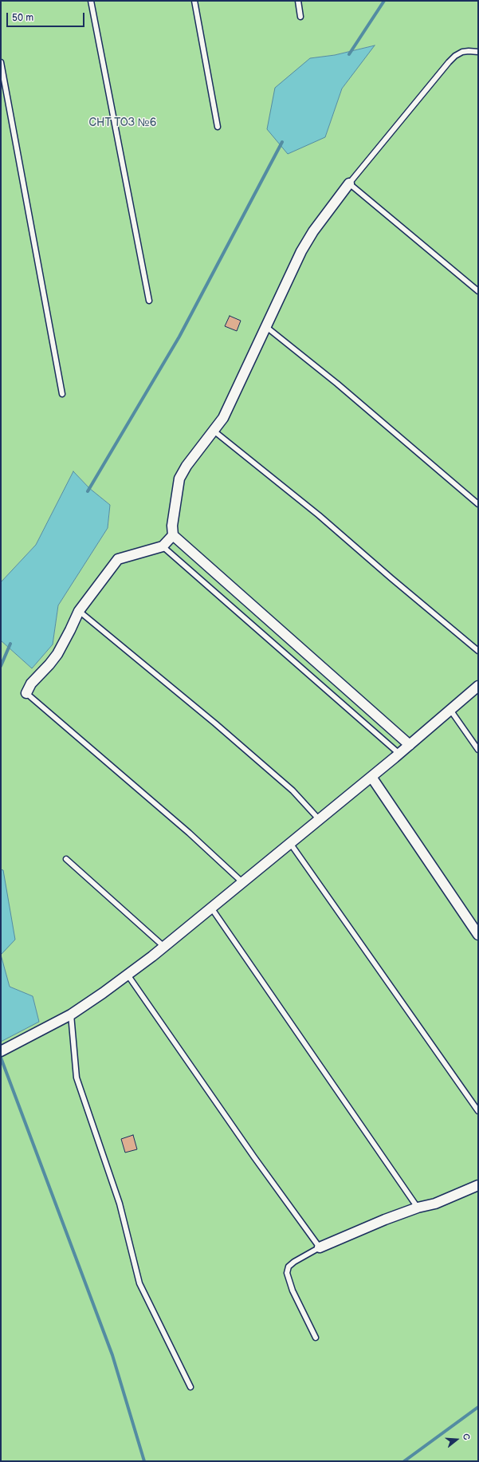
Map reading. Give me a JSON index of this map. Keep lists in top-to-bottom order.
{
  "parks": ["СНТ ТОЗ №6"],
  "scale_bar": "50 m",
  "north": "right"
}
